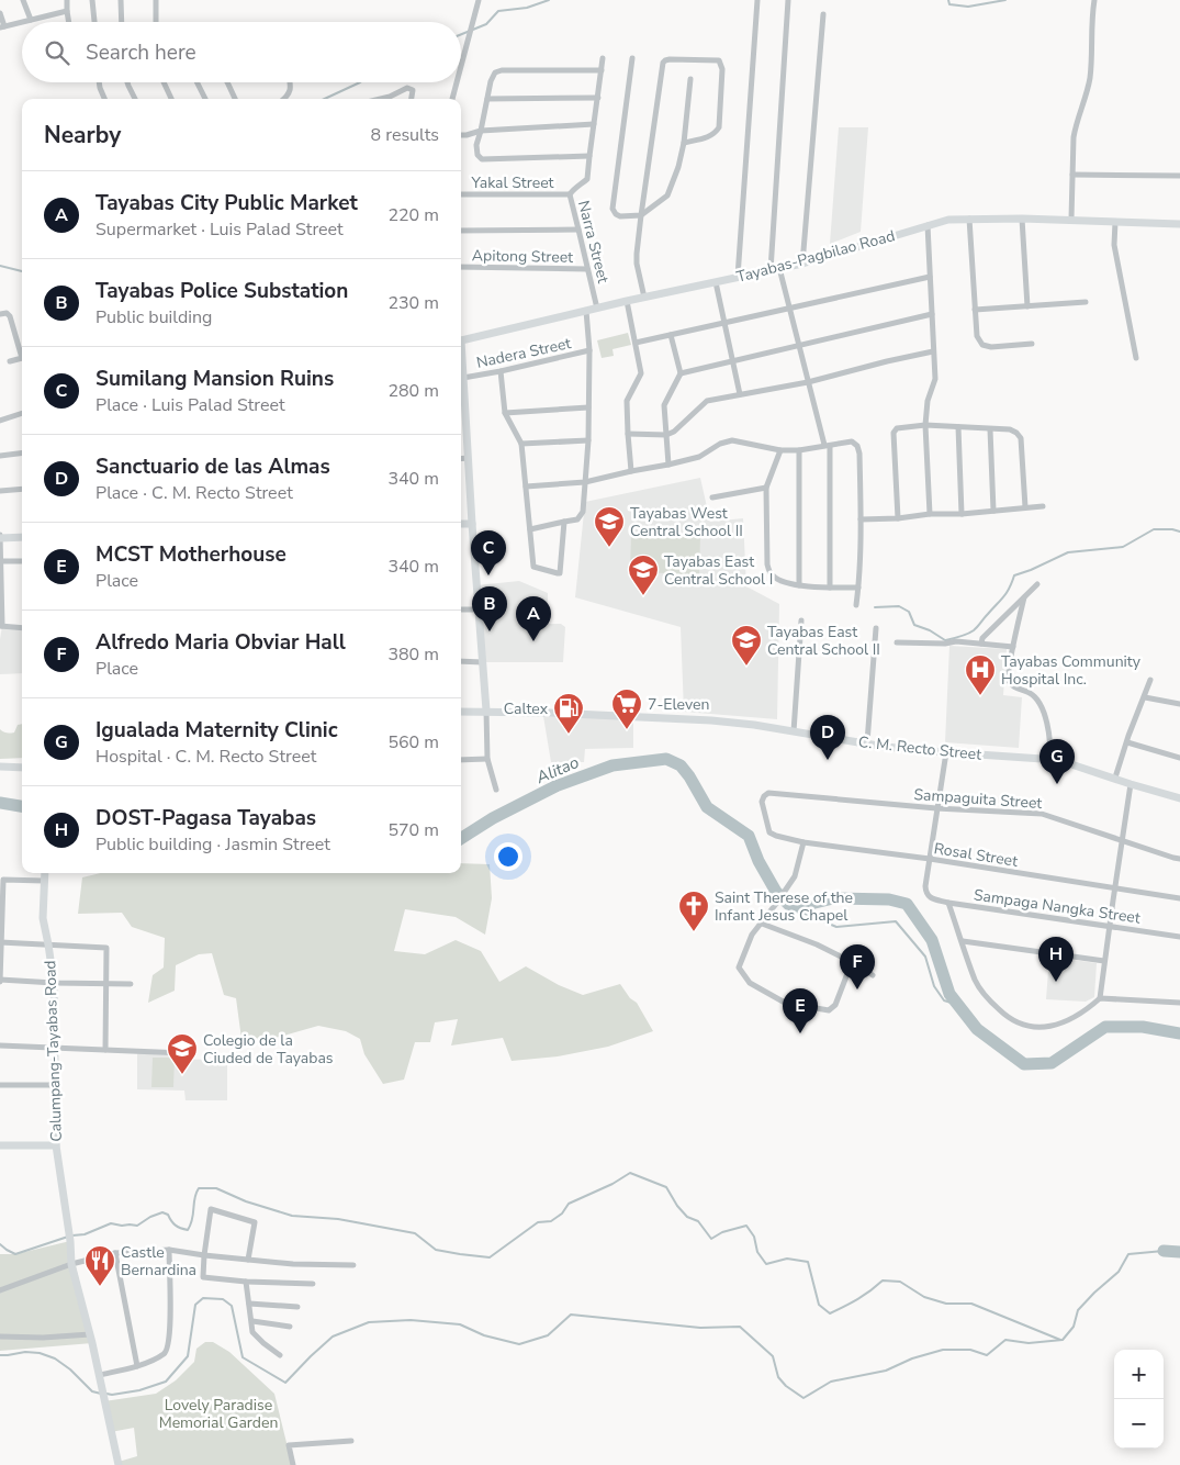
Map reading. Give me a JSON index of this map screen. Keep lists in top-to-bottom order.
{
  "streets": {
    "main road": ["Tayabas-Pagbilao Road", "C. M. Recto Street", "Calumpang-Tayabas Road"],
    "street": [
      "Yakal Street",
      "Narra Street",
      "Apitong Street",
      "Nadera Street",
      "Sampaguita Street",
      "Rosal Street",
      "Sampaga Nangka Street"
    ]
  },
  "crossings": [
    ["Yakal Street", "Narra Street"],
    ["Narra Street", "Apitong Street"],
    ["Narra Street", "Tayabas-Pagbilao Road"],
    ["Sampaguita Street", "Rosal Street"],
    ["Rosal Street", "Sampaga Nangka Street"]
  ],
  "water": ["Alitao"],
  "parks": ["Lovely Paradise Memorial Garden"],
  "places": {
    "school or university": [
      "Tayabas West Central School II",
      "Tayabas East Central School I",
      "Tayabas East Central School II",
      "Colegio de la Ciuded de Tayabas"
    ],
    "hospital": ["Tayabas Community Hospital Inc."],
    "supermarket": ["7-Eleven"],
    "fuel station": ["Caltex"],
    "church": ["Saint Therese of the Infant Jesus Chapel"],
    "restaurant": ["Castle Bernardina"]
  },
  "page": {
    "search": "Search here",
    "heading": ["Nearby", "8 results"],
    "list": [
      {
        "mark": "A",
        "name": "Tayabas City Public Market",
        "note": "Supermarket · Luis Palad Street",
        "value": "220 m"
      },
      {
        "mark": "B",
        "name": "Tayabas Police Substation",
        "note": "Public building",
        "value": "230 m"
      },
      {
        "mark": "C",
        "name": "Sumilang Mansion Ruins",
        "note": "Place · Luis Palad Street",
        "value": "280 m"
      },
      {
        "mark": "D",
        "name": "Sanctuario de las Almas",
        "note": "Place · C. M. Recto Street",
        "value": "340 m"
      },
      {
        "mark": "E",
        "name": "MCST Motherhouse",
        "note": "Place",
        "value": "340 m"
      },
      {
        "mark": "F",
        "name": "Alfredo Maria Obviar Hall",
        "note": "Place",
        "value": "380 m"
      },
      {
        "mark": "G",
        "name": "Igualada Maternity Clinic",
        "note": "Hospital · C. M. Recto Street",
        "value": "560 m"
      },
      {
        "mark": "H",
        "name": "DOST-Pagasa Tayabas",
        "note": "Public building · Jasmin Street",
        "value": "570 m"
      }
    ],
    "pins": [
      "C",
      "B",
      "A",
      "D",
      "G",
      "H",
      "F",
      "E"
    ],
    "map_buttons": ["+", "−"]
  }
}
